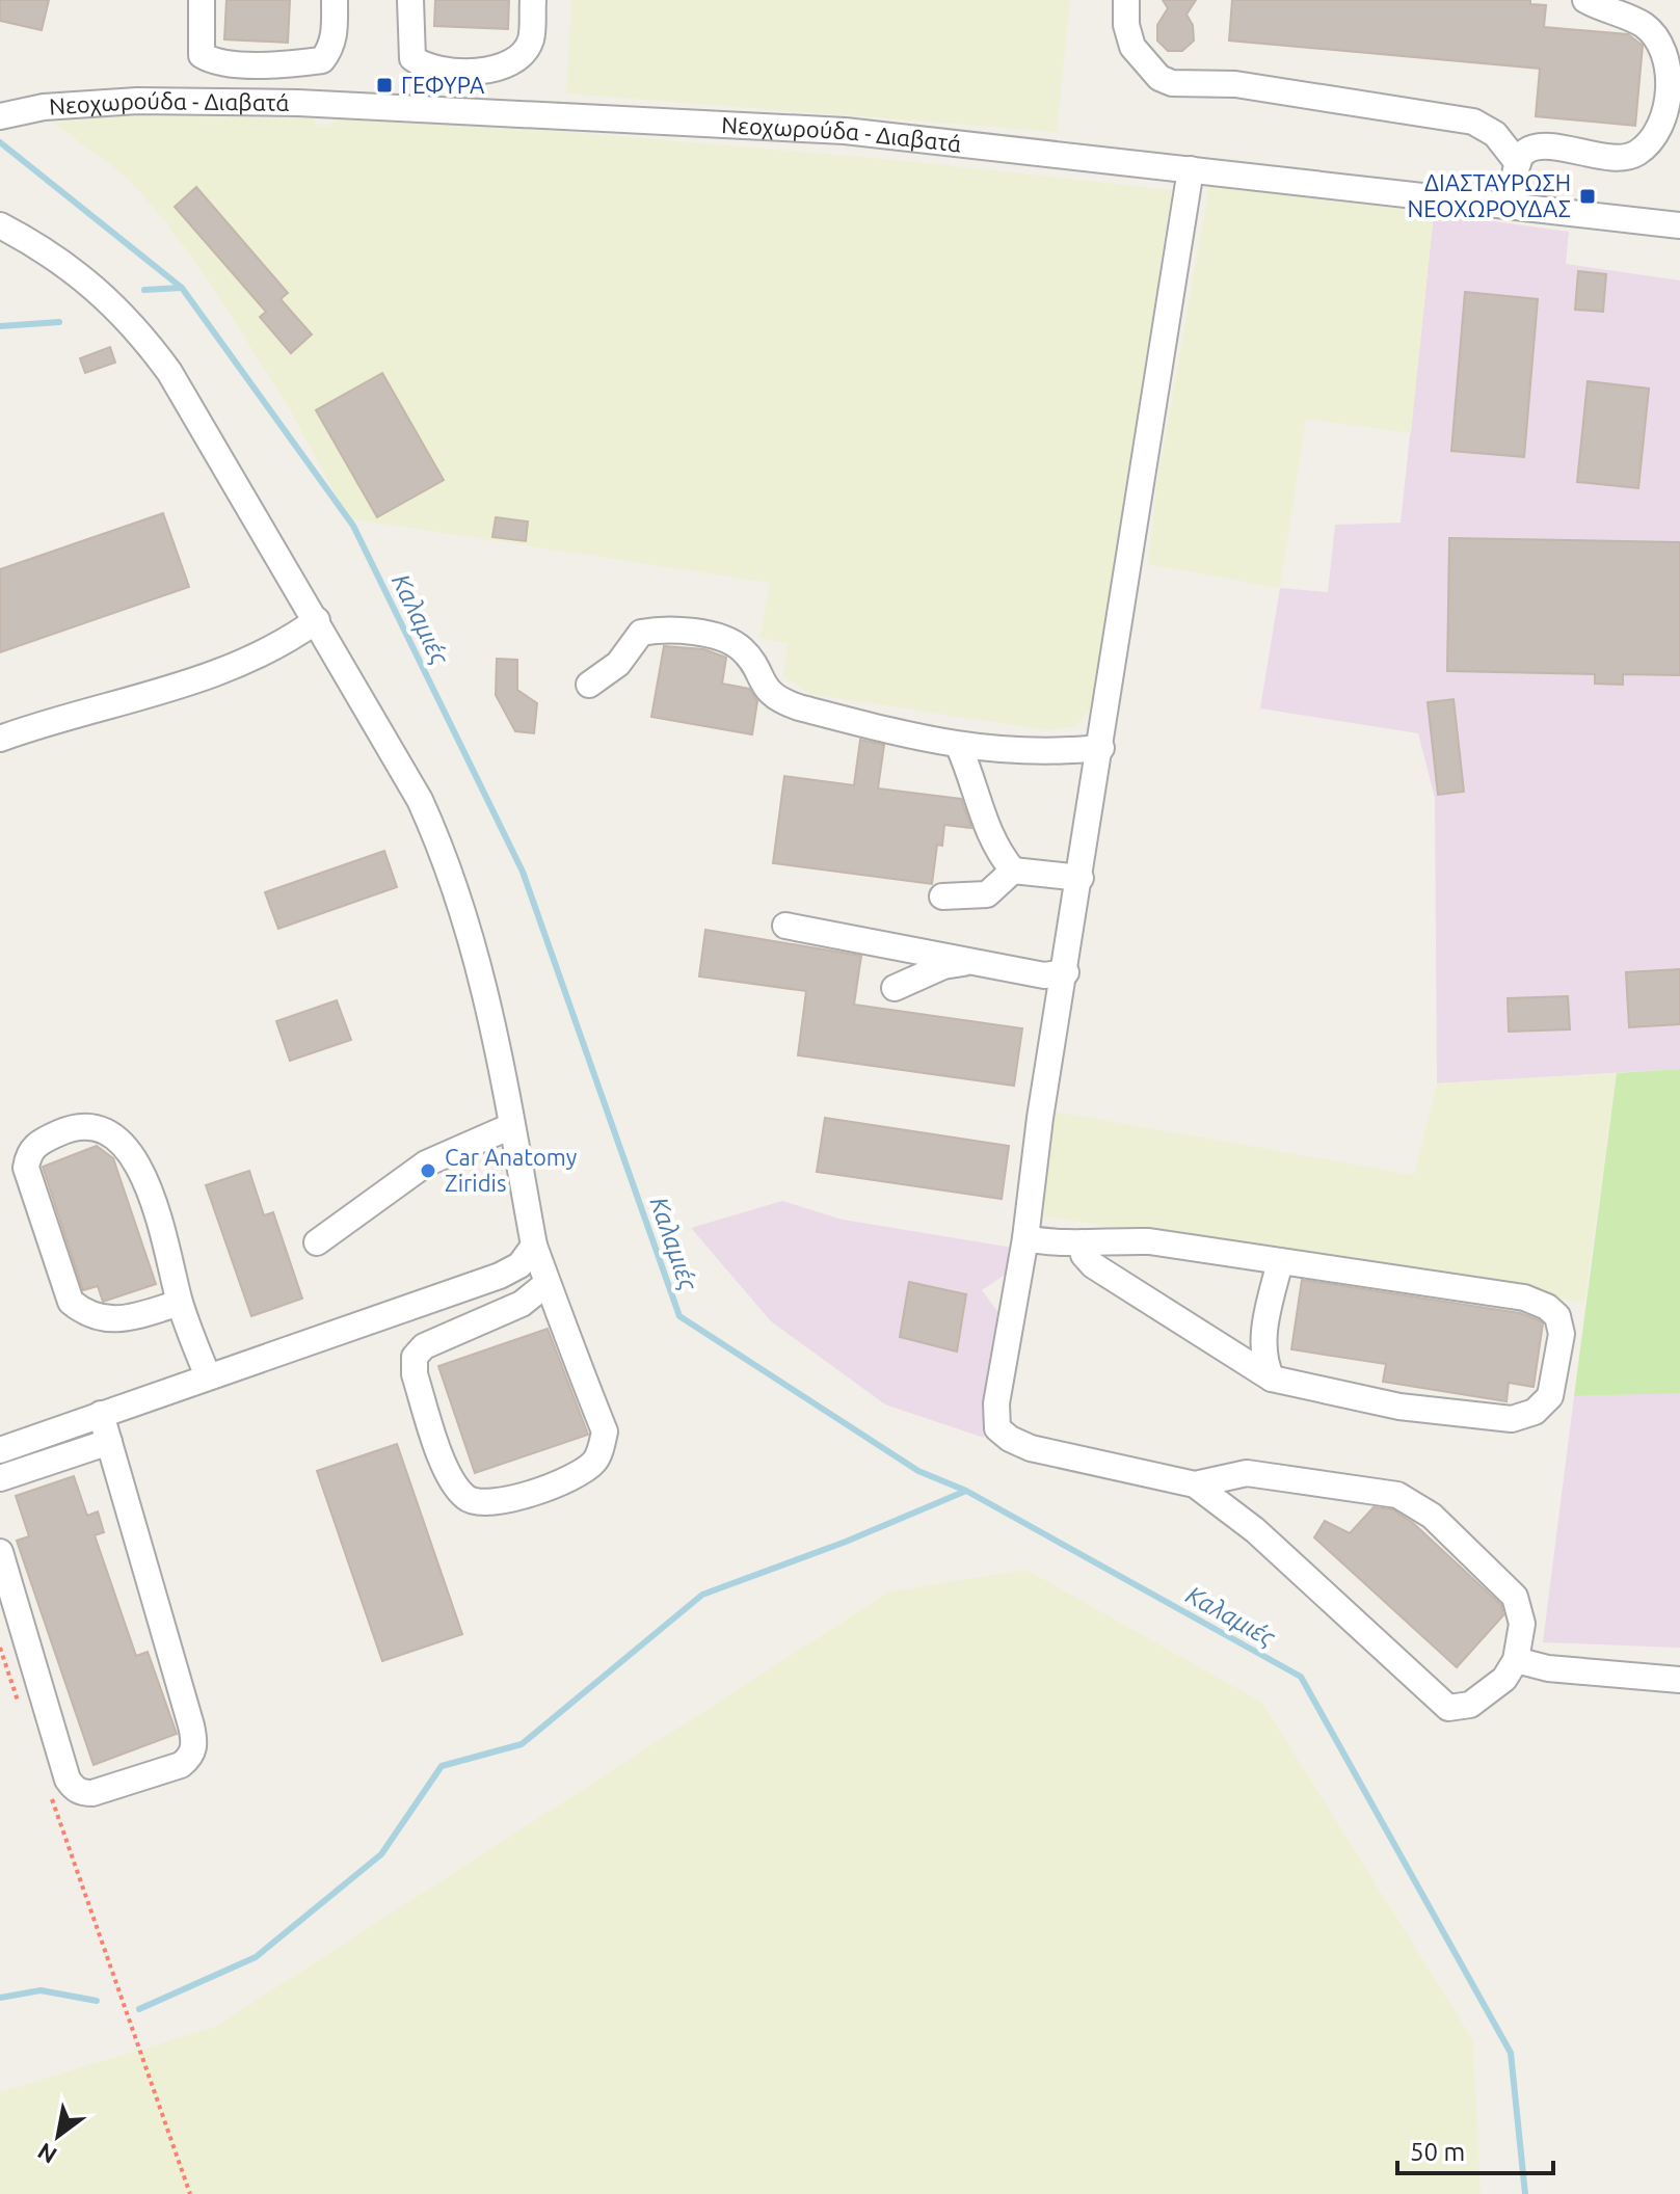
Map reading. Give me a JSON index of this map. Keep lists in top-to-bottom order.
{
  "streets": {
    "street": ["Νεοχωρούδα - Διαβατά"]
  },
  "water": ["Καλαμιές"],
  "places": {
    "transit": ["ΓΕΦΥΡΑ", "ΔΙΑΣΤΑΥΡΩΣΗ ΝΕΟΧΩΡΟΥΔΑΣ"],
    "other": ["Car Anatomy Ziridis"]
  },
  "scale_bar": "50 m",
  "north": "bottom left"
}
